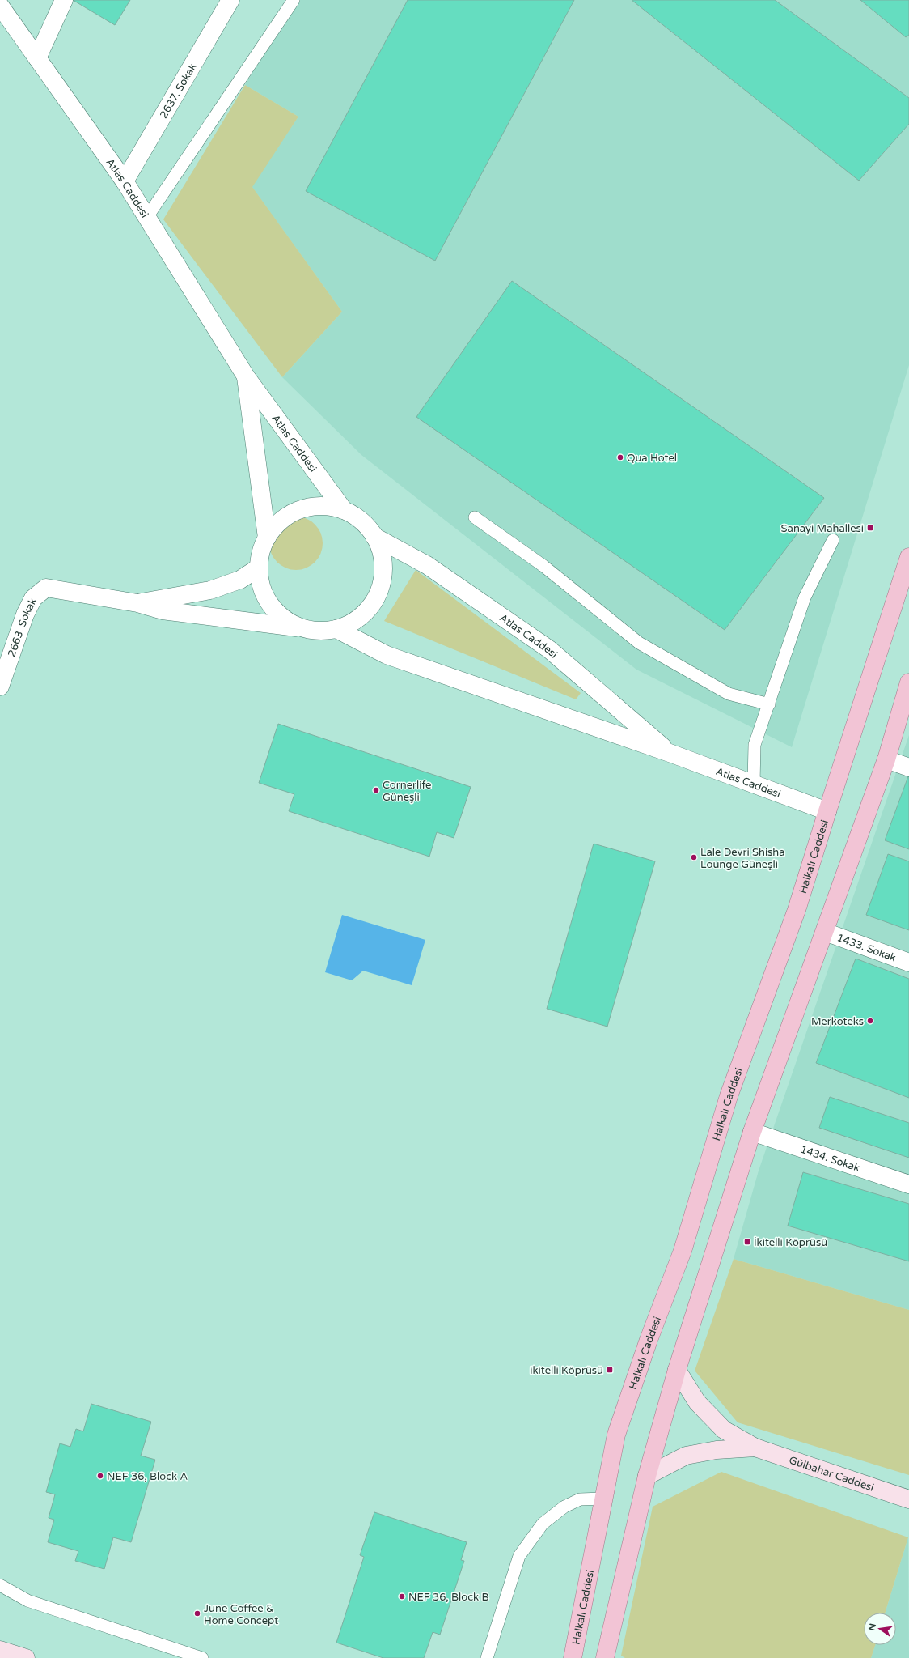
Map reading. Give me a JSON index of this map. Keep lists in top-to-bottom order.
{
  "streets": {
    "main road": ["Halkalı Caddesi", "Gülbahar Caddesi"],
    "street": [
      "2637. Sokak",
      "Atlas Caddesi",
      "2663. Sokak",
      "1433. Sokak",
      "1434. Sokak"
    ]
  },
  "crossings": [
    ["2637. Sokak", "Atlas Caddesi"],
    ["Atlas Caddesi", "Halkalı Caddesi"]
  ],
  "places": {
    "other": [
      "Qua Hotel",
      "Cornerlife Güneşli",
      "Lale Devri Shisha Lounge Güneşli",
      "Merkoteks",
      "NEF 36, Block A",
      "NEF 36, Block B",
      "June Coffee & Home Concept"
    ],
    "transit": ["Sanayi Mahallesi", "İkitelli Köprüsü", "ikitelli Köprüsü"]
  },
  "north": "left"
}
